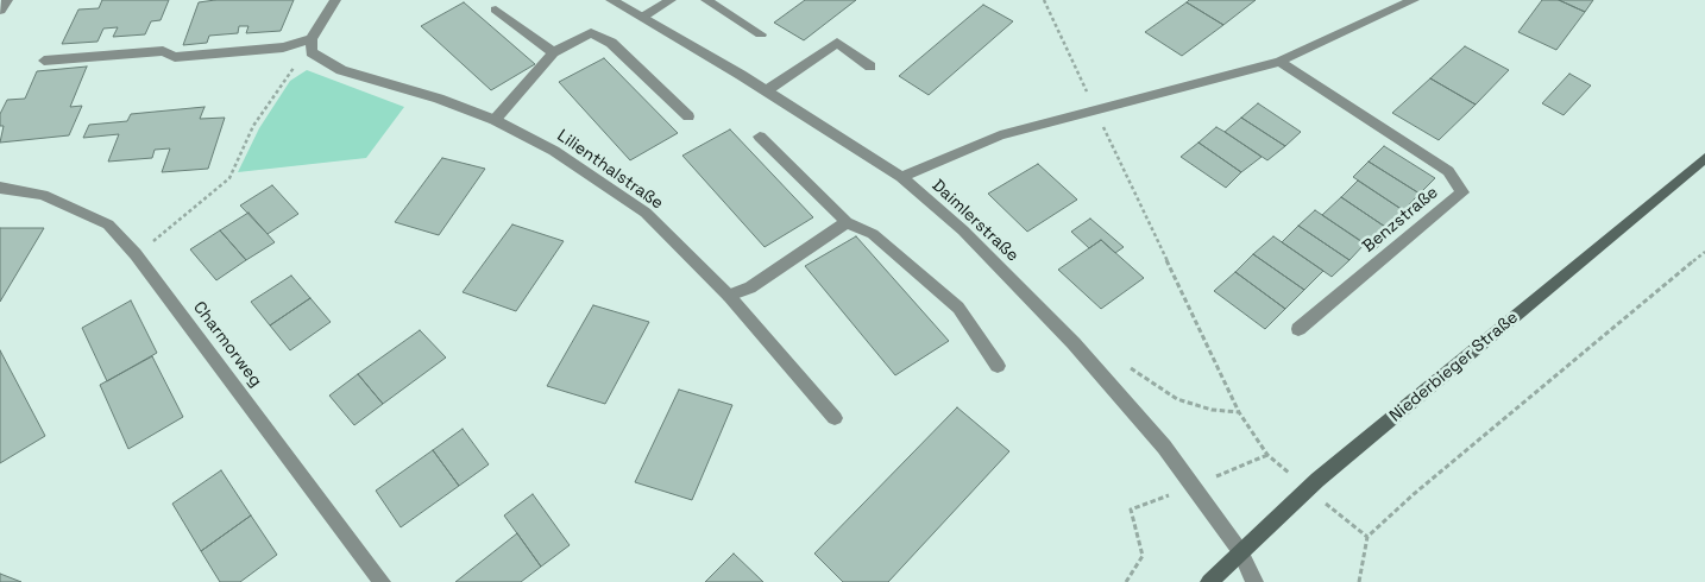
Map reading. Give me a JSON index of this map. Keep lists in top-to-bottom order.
{
  "streets": {
    "main road": ["Niederbieger Straße"],
    "street": [
      "Lilienthalstraße",
      "Benzstraße",
      "Daimlerstraße",
      "Charmorweg"
    ]
  },
  "crossings": [
    ["Daimlerstraße", "Niederbieger Straße"]
  ]
}
